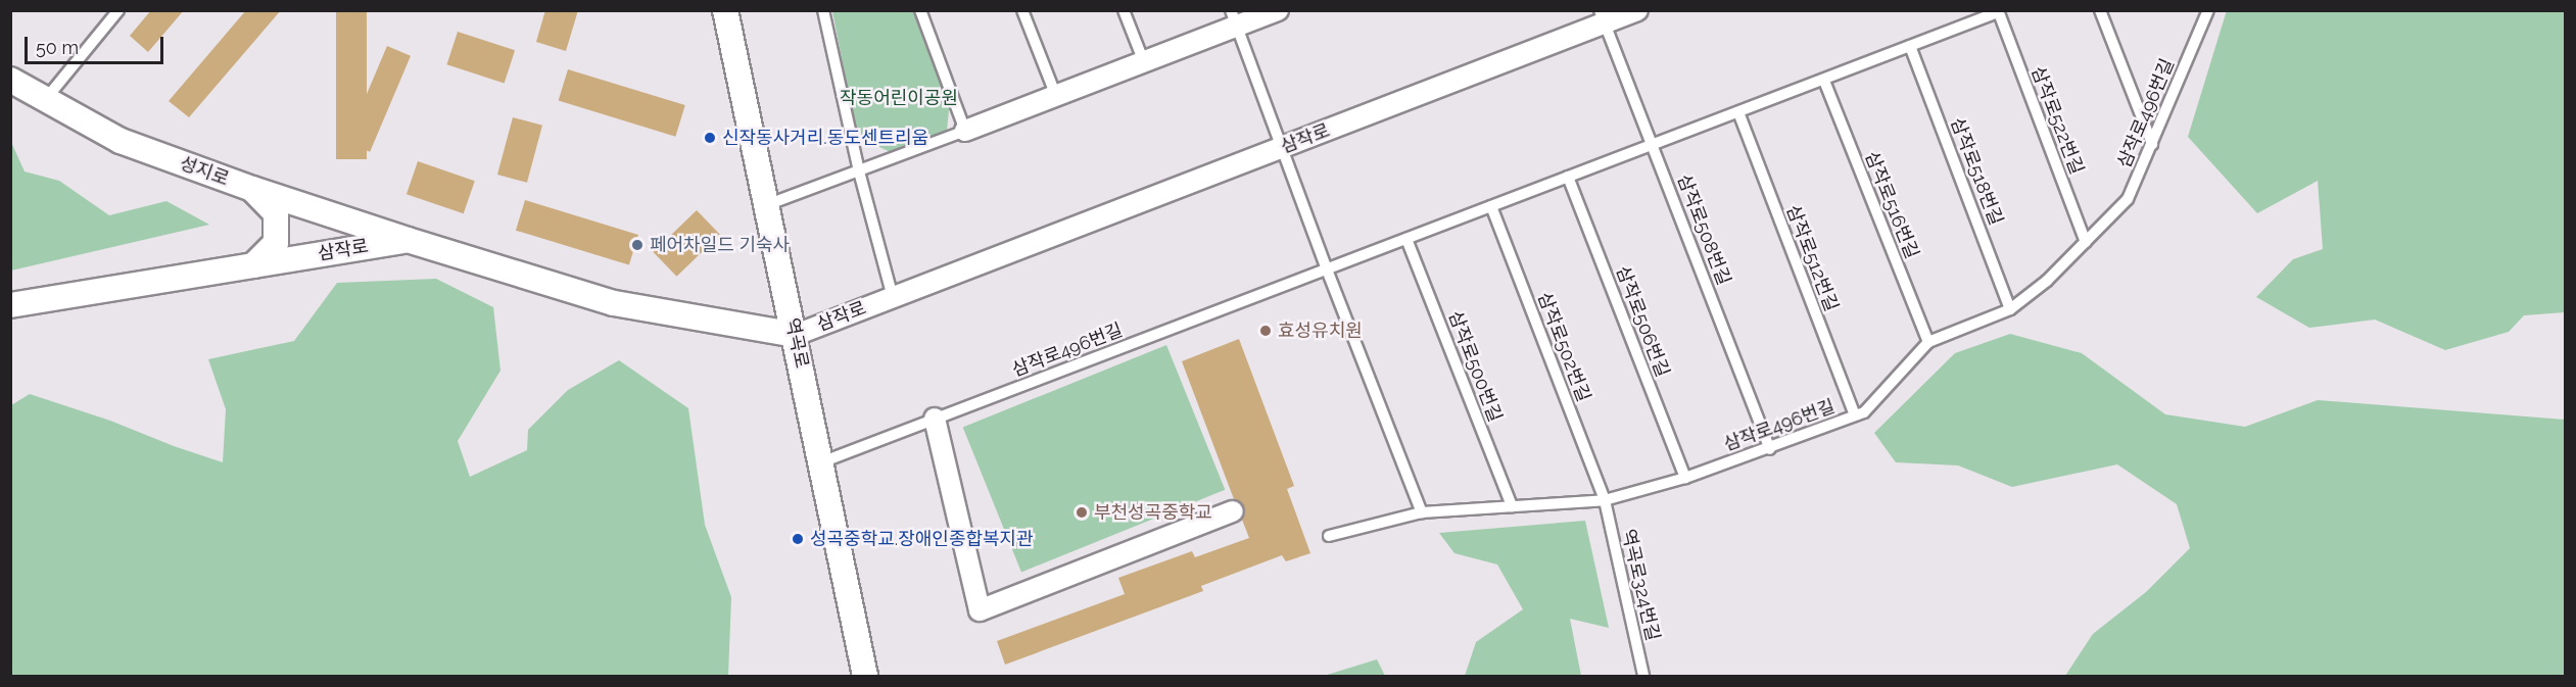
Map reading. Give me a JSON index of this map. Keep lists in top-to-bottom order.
{
  "streets": {
    "street": ["삼작로", "성지로", "역곡로"],
    "lane": [
      "삼작로496번길",
      "삼작로522번길",
      "삼작로518번길",
      "삼작로516번길",
      "삼작로508번길",
      "삼작로512번길",
      "삼작로506번길",
      "삼작로502번길",
      "삼작로500번길",
      "역곡로324번길"
    ]
  },
  "crossings": [
    ["삼작로496번길", "삼작로522번길"],
    ["삼작로496번길", "삼작로518번길"],
    ["삼작로496번길", "삼작로516번길"],
    ["삼작로496번길", "삼작로508번길"],
    ["삼작로496번길", "삼작로512번길"],
    ["삼작로496번길", "삼작로506번길"],
    ["삼작로496번길", "역곡로"],
    ["삼작로496번길", "삼작로502번길"],
    ["삼작로496번길", "삼작로500번길"],
    ["삼작로496번길", "역곡로324번길"],
    ["삼작로", "성지로"],
    ["삼작로", "삼작로508번길"],
    ["삼작로", "역곡로"],
    ["삼작로502번길", "역곡로324번길"]
  ],
  "parks": ["작동어린이공원"],
  "places": [
    "신작동사거리.동도센트리움",
    "페어차일드 기숙사",
    "효성유치원",
    "부천성곡중학교",
    "성곡중학교.장애인종합복지관"
  ],
  "scale_bar": "50 m"
}
